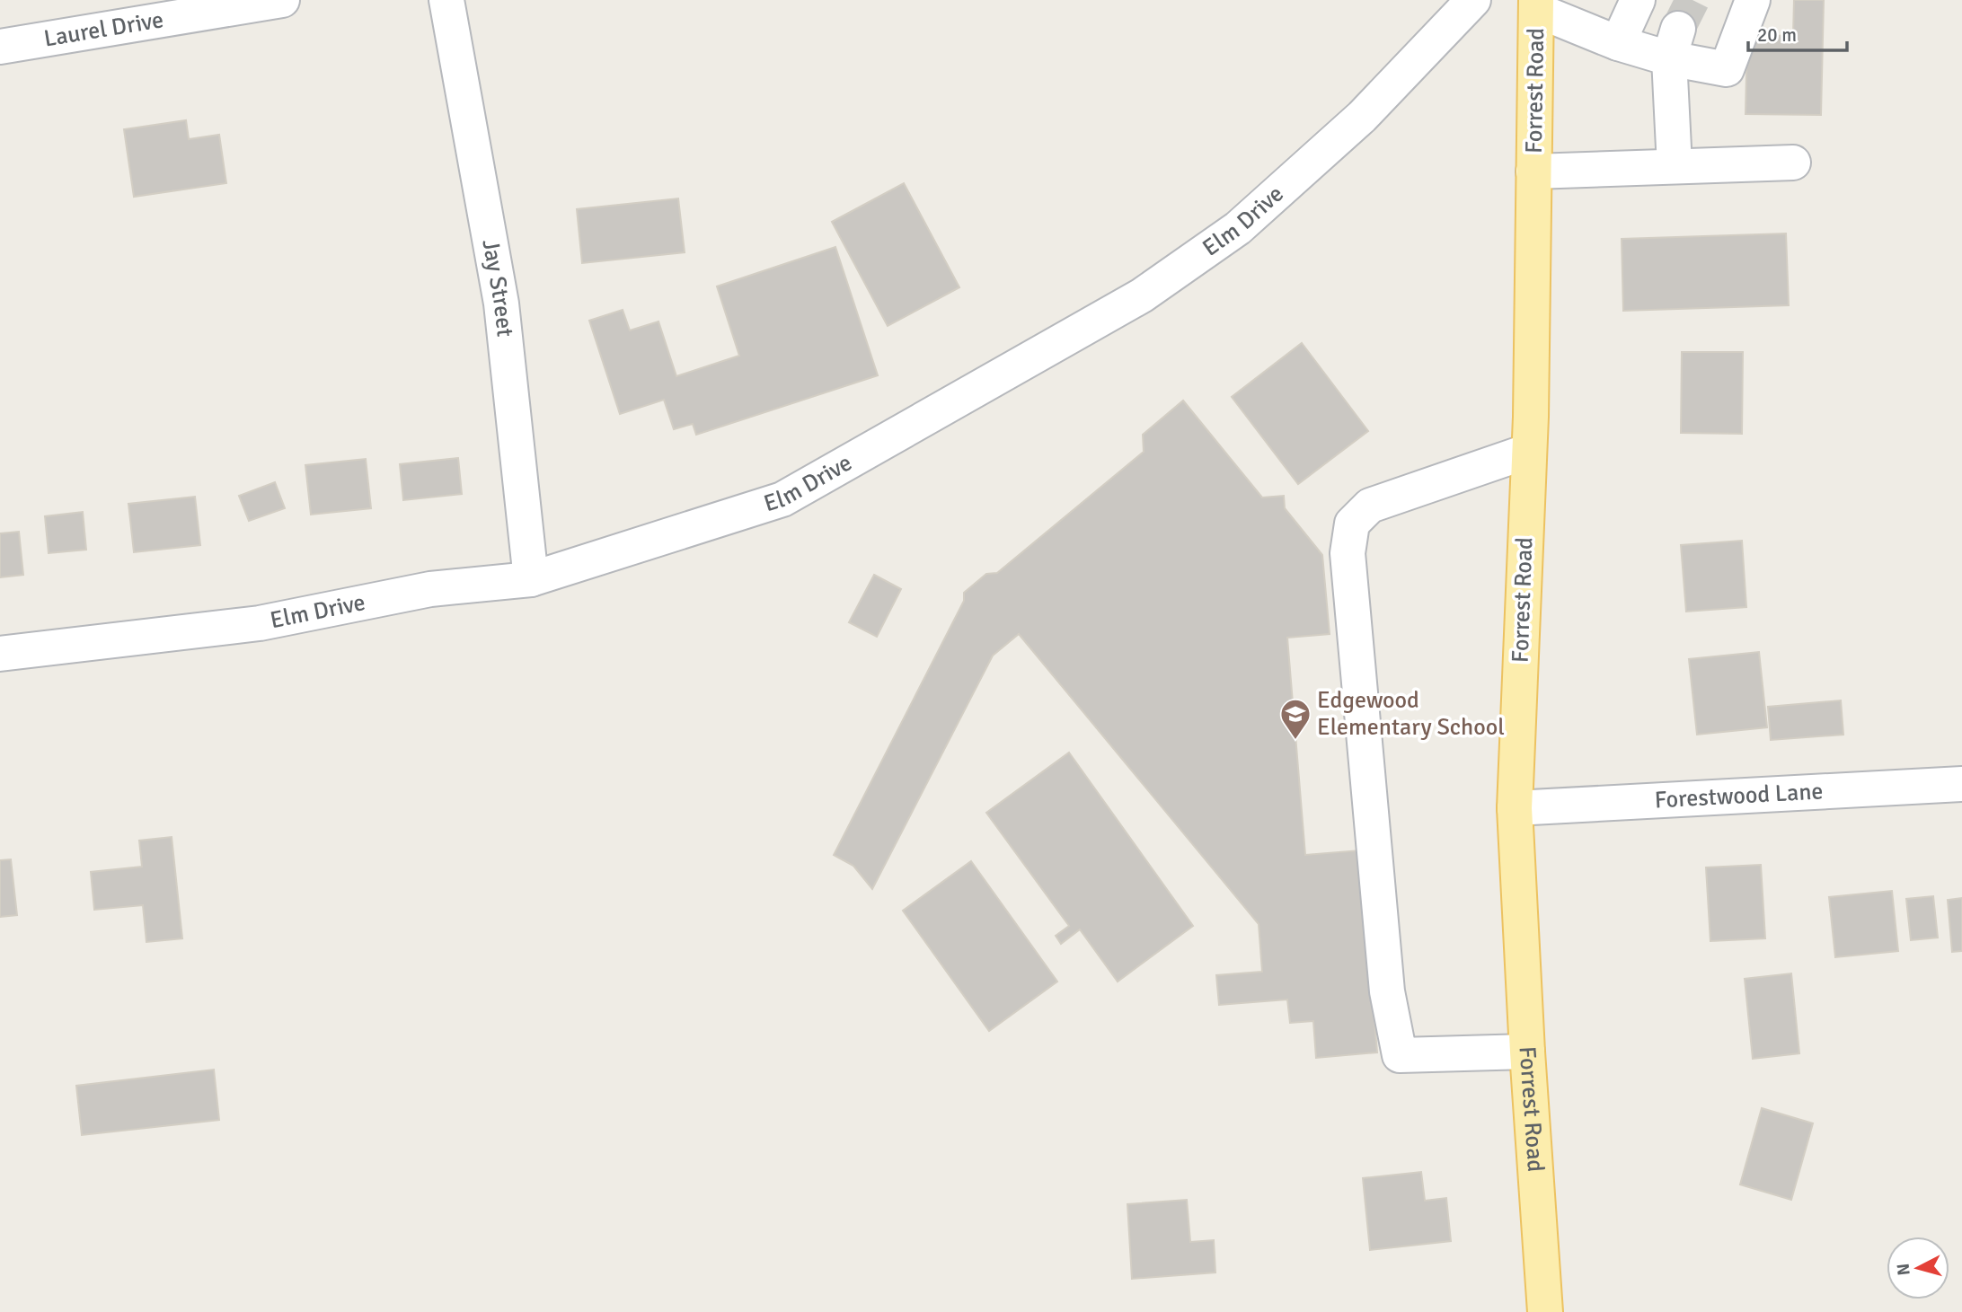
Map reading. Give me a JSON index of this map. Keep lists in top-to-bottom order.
{
  "streets": {
    "main road": ["Forrest Road"],
    "street": [
      "Laurel Drive",
      "Elm Drive",
      "Jay Street",
      "Forestwood Lane"
    ]
  },
  "crossings": [
    ["Forrest Road", "Forestwood Lane"],
    ["Elm Drive", "Jay Street"]
  ],
  "places": {
    "school or university": ["Edgewood Elementary School"]
  },
  "scale_bar": "20 m",
  "north": "left"
}
